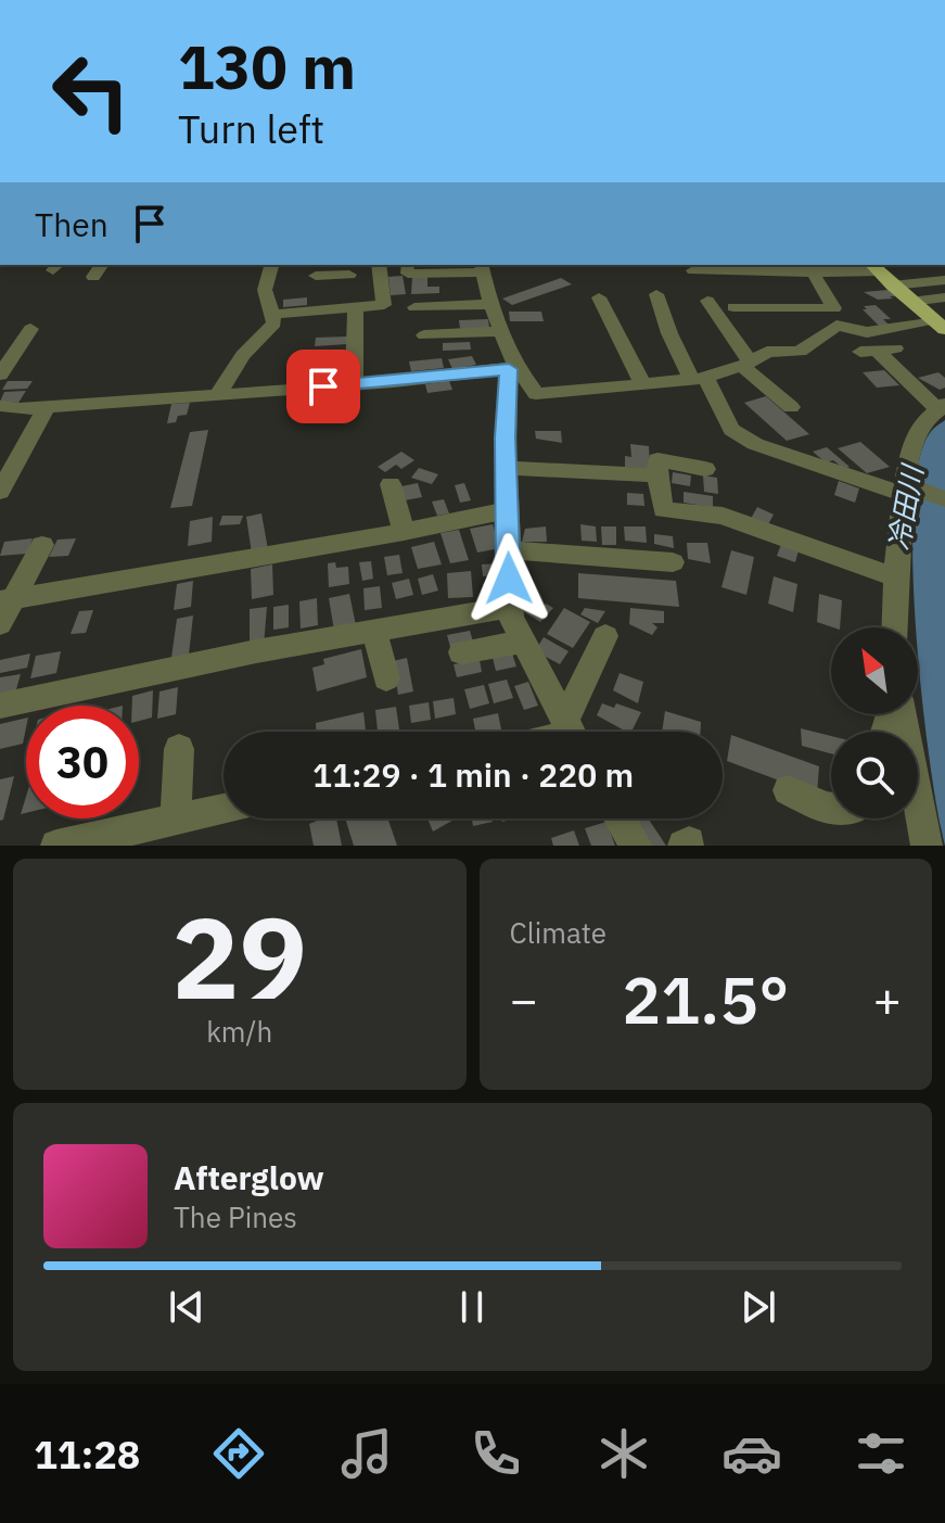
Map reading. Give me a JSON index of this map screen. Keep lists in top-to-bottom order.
{
  "water": ["冷田川"],
  "north": "top left",
  "page": {
    "turn": ["130 m", "Turn left"],
    "then": "Then",
    "limit": "30",
    "trip": "11:29 · 1 min · 220 m",
    "tile": [
      ["29", "km/h"],
      "Climate"
    ],
    "heat": ["−", "21.5°", "+"],
    "song": ["Afterglow", "The Pines"],
    "tabs": "11:28"
  }
}
